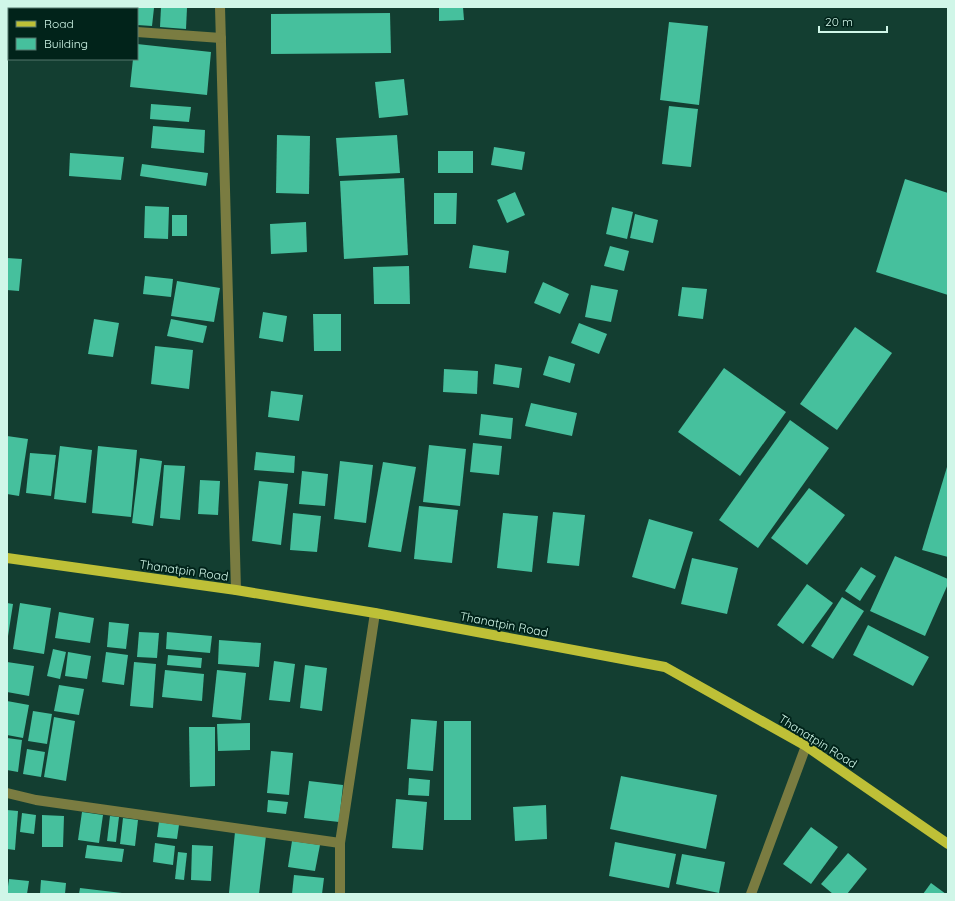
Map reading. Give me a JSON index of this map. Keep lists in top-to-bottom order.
{
  "streets": {
    "main road": ["Thanatpin Road"]
  },
  "legend": ["Road", "Building"],
  "scale_bar": "20 m"
}
